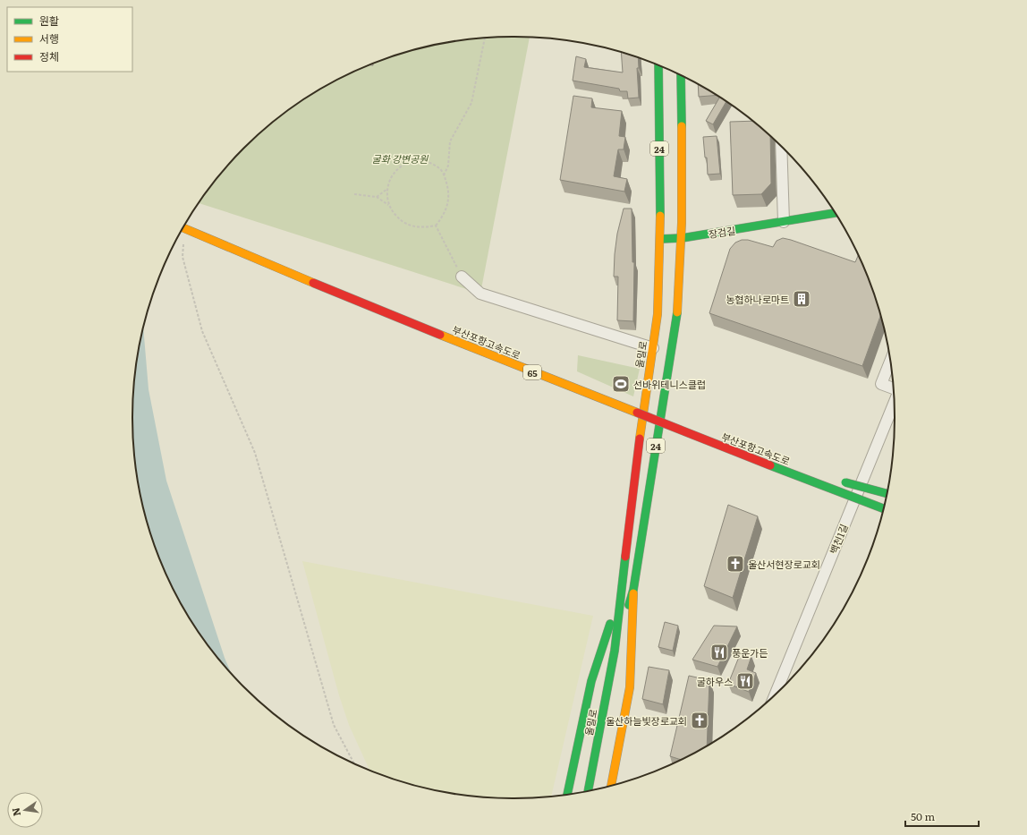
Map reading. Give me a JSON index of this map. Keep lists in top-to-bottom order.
{
  "streets": {
    "main road": [
      "24",
      "장검길",
      "부산포항고속도로",
      "울밀로",
      "65"
    ],
    "street": ["백천1길"]
  },
  "crossings": [
    ["장검길", "울밀로"]
  ],
  "parks": ["굴화 강변공원"],
  "places": {
    "building": ["농협하나로마트"],
    "sports": ["선바위테니스클럽"],
    "church": ["울산서현장로교회", "울산하늘빛장로교회"],
    "restaurant": ["풍운가든", "굴하우스"]
  },
  "legend": ["원활", "서행", "정체"],
  "scale_bar": "50 m",
  "north": "left"
}
